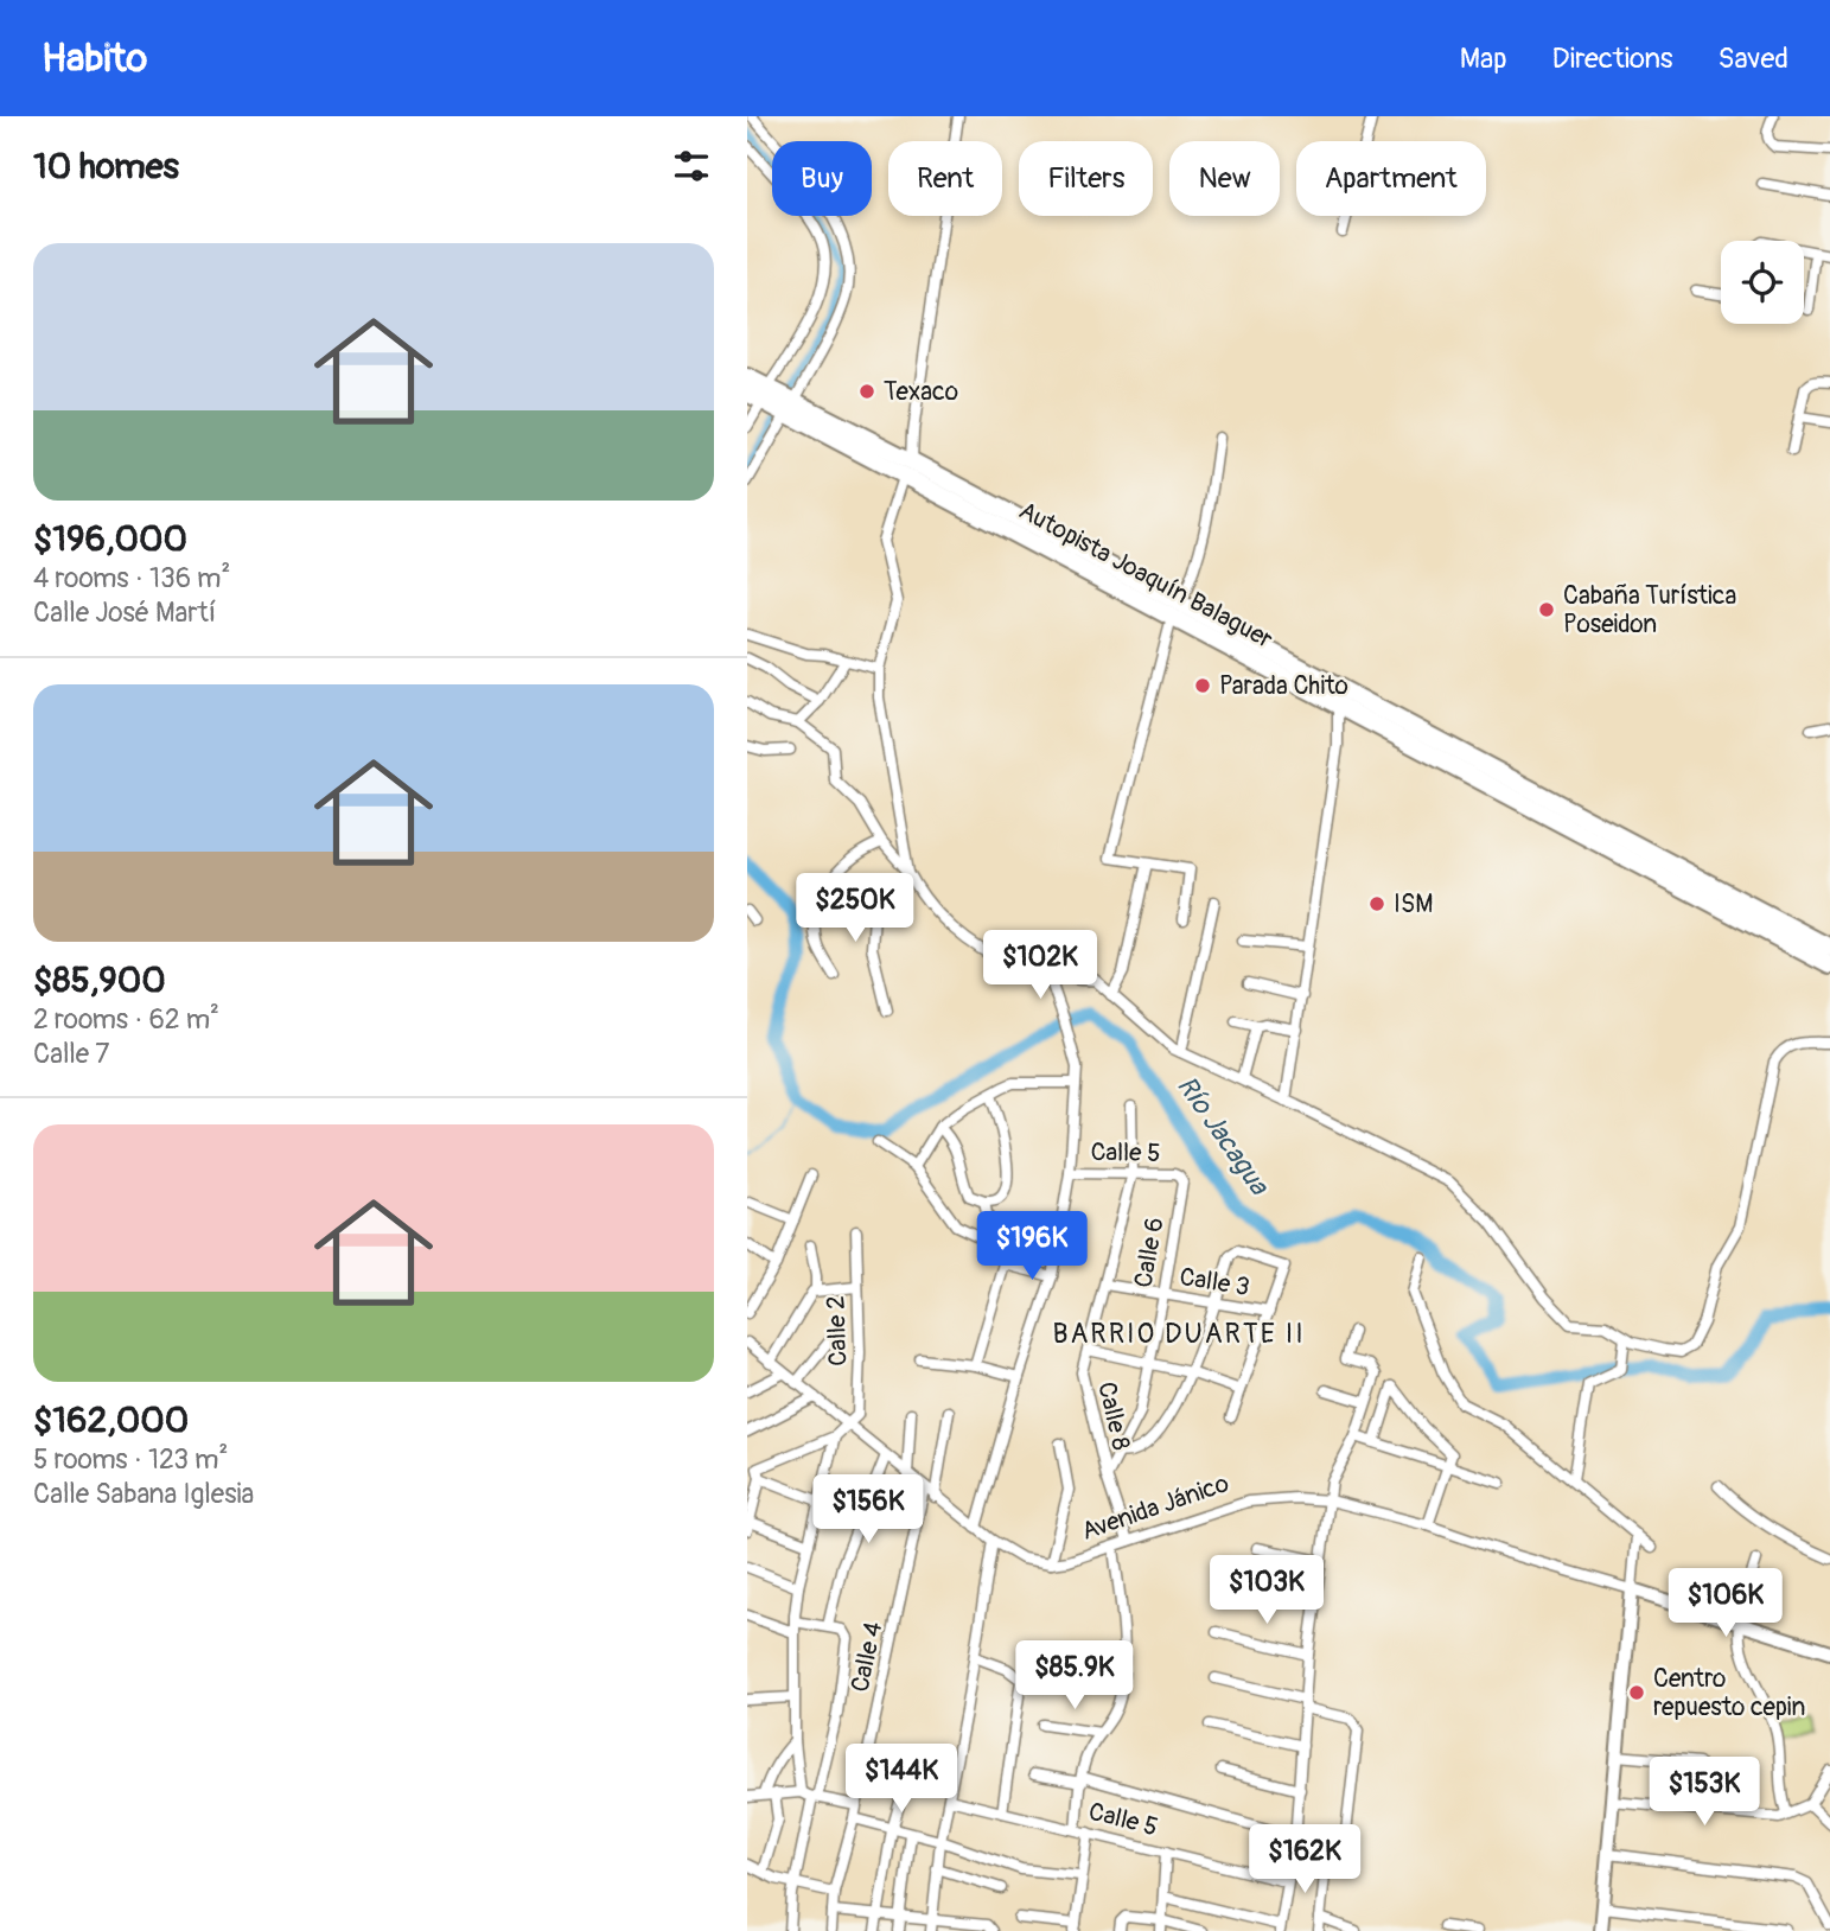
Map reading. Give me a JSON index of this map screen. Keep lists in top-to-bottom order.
{
  "streets": {
    "highway": ["Autopista Joaquín Balaguer"],
    "main road": ["Avenida Jánico"],
    "street": [
      "Calle 5",
      "Calle 6",
      "Calle 3",
      "Calle 2",
      "Calle 8",
      "Calle 4"
    ]
  },
  "crossings": [
    ["Calle 5", "Calle 6"],
    ["Calle 5", "Calle 8"],
    ["Calle 6", "Calle 3"],
    ["Calle 6", "Calle 8"],
    ["Calle 3", "Calle 8"],
    ["Calle 2", "Avenida Jánico"],
    ["Calle 8", "Avenida Jánico"],
    ["Avenida Jánico", "Calle 4"]
  ],
  "districts": ["BARRIO DUARTE II"],
  "water": ["Río Jacagua"],
  "places": [
    "Texaco",
    "Cabaña Turística Poseidon",
    "Parada Chito",
    "ISM",
    "Centro repuesto cepin"
  ],
  "page": {
    "header": "Habito",
    "nav": ["Map", "Directions", "Saved"],
    "heading": "10 homes",
    "chip": [
      "Buy",
      "Rent",
      "Filters",
      "New",
      "Apartment"
    ],
    "list": [
      {
        "name": "$196,000",
        "note": "4 rooms · 136 m² · Calle José Martí"
      },
      {
        "name": "$85,900",
        "note": "2 rooms · 62 m² · Calle 7"
      },
      {
        "name": "$162,000",
        "note": "5 rooms · 123 m² · Calle Sabana Iglesia"
      }
    ],
    "price": [
      "$250K",
      "$102K",
      "$196K",
      "$156K",
      "$103K",
      "$106K",
      "$85.9K",
      "$144K",
      "$153K",
      "$162K"
    ]
  }
}
